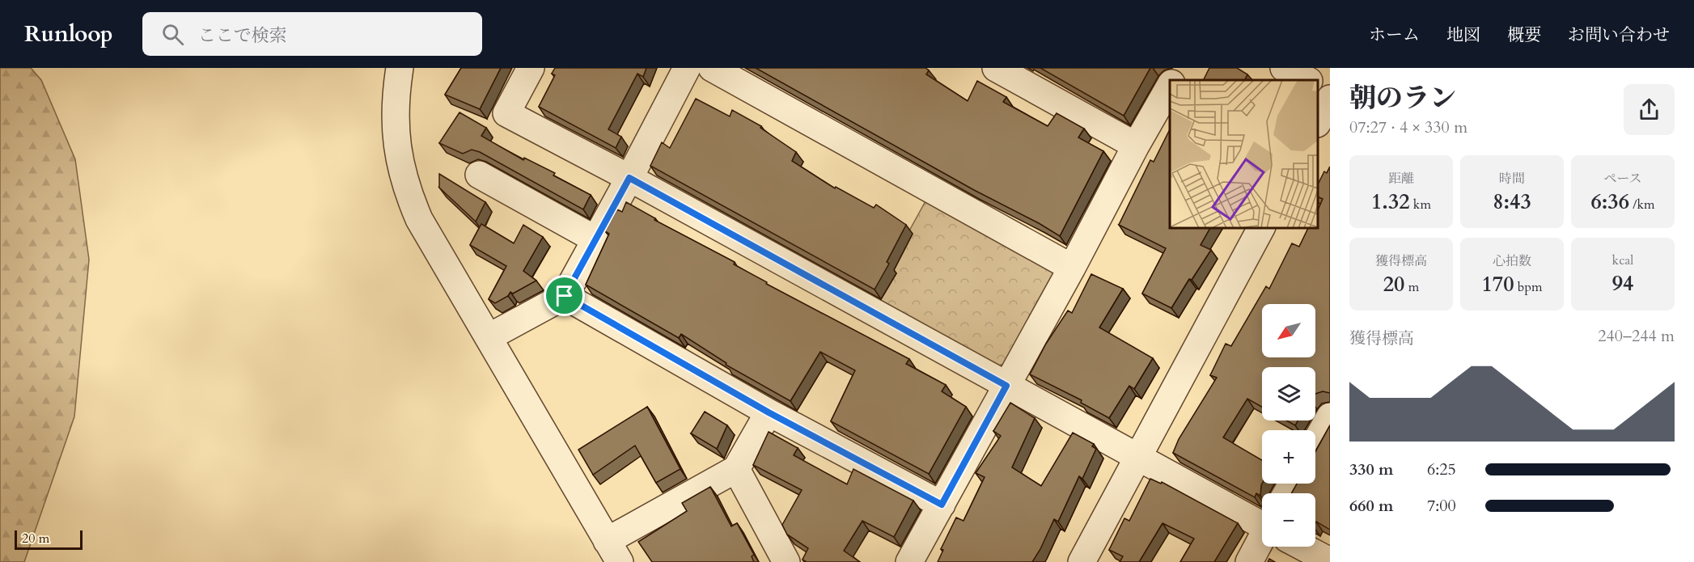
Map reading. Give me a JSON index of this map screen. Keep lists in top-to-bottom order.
{
  "scale_bar": "20 m",
  "north": "bottom left",
  "page": {
    "header": "Runloop",
    "search": "ここで検索",
    "nav": [
      "ホーム",
      "地図",
      "概要",
      "お問い合わせ"
    ],
    "heading": ["朝のラン", "07:27 · 4 × 330 m"],
    "stats": [
      ["距離", "1.32 km"],
      ["時間", "8:43"],
      ["ペース", "6:36 /km"],
      ["獲得標高", "20 m"],
      ["心拍数", "170 bpm"],
      ["kcal", "94"]
    ],
    "map_buttons": ["+", "−"],
    "chart": ["獲得標高", "240–244 m"],
    "list": [
      {
        "name": "330 m",
        "note": "6:25"
      },
      {
        "name": "660 m",
        "note": "7:00"
      }
    ],
    "scale": "20 m"
  }
}
